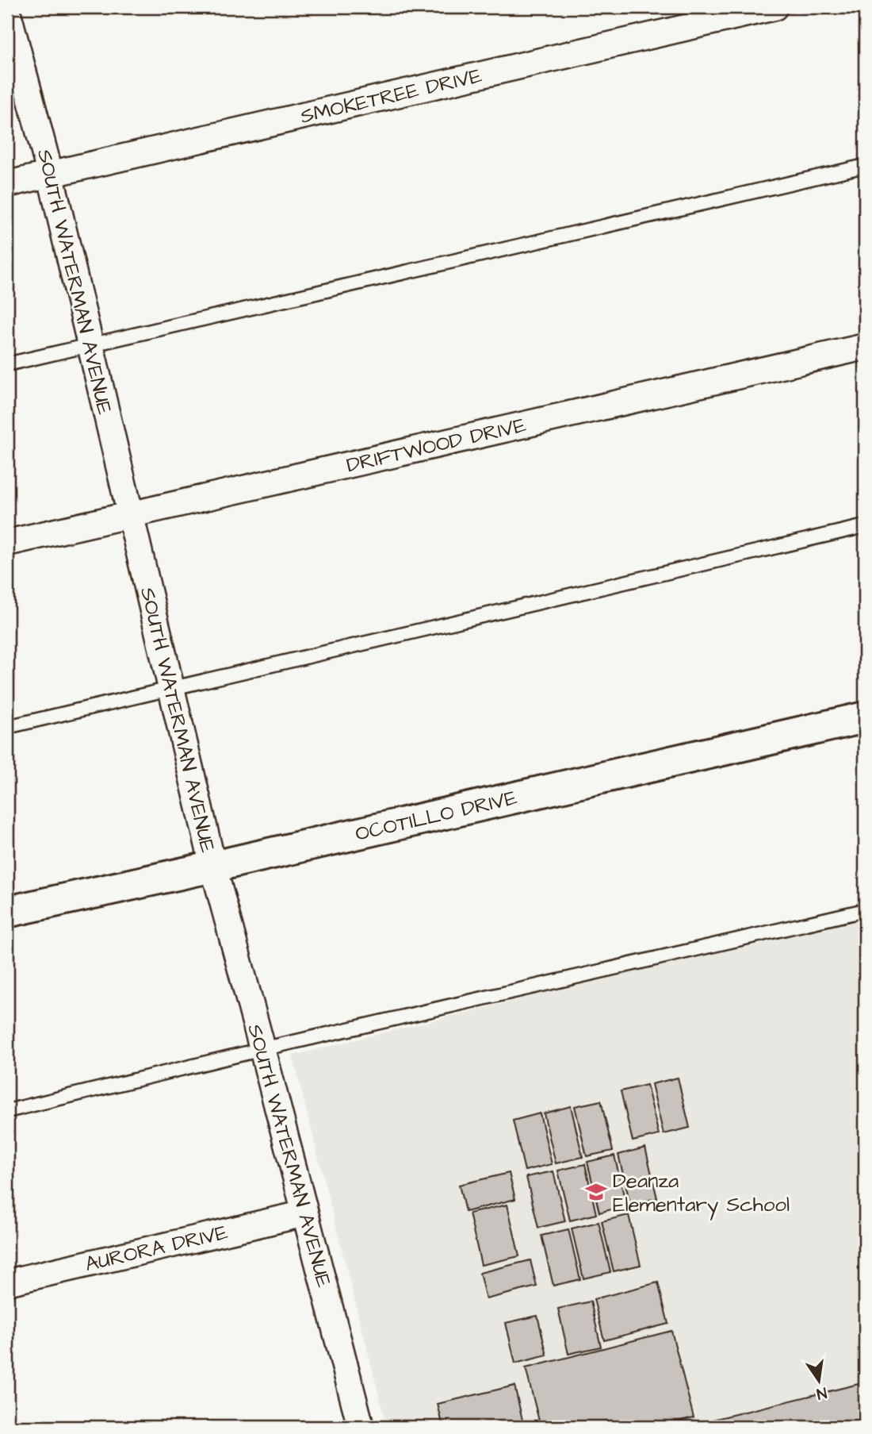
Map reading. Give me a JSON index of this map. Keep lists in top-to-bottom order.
{
  "streets": {
    "street": [
      "SMOKETREE DRIVE",
      "SOUTH WATERMAN AVENUE",
      "DRIFTWOOD DRIVE",
      "OCOTILLO DRIVE",
      "AURORA DRIVE"
    ]
  },
  "crossings": [
    ["SMOKETREE DRIVE", "SOUTH WATERMAN AVENUE"],
    ["SOUTH WATERMAN AVENUE", "DRIFTWOOD DRIVE"],
    ["SOUTH WATERMAN AVENUE", "OCOTILLO DRIVE"],
    ["SOUTH WATERMAN AVENUE", "AURORA DRIVE"]
  ],
  "places": {
    "school or university": ["Deanza Elementary School"]
  },
  "north": "bottom"
}
